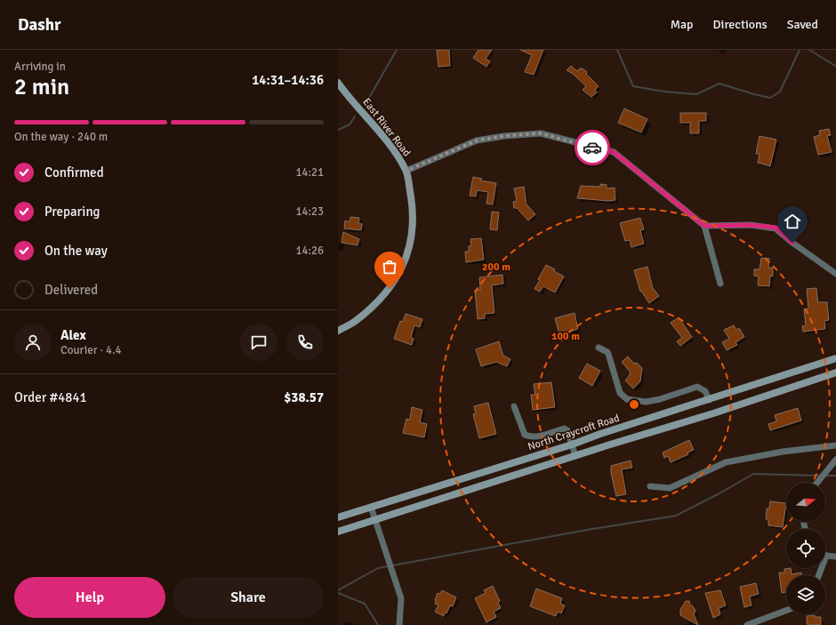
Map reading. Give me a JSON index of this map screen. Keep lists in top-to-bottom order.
{
  "streets": {
    "main road": ["East River Road", "North Craycroft Road"]
  },
  "north": "right",
  "page": {
    "header": "Dashr",
    "nav": ["Map", "Directions", "Saved"],
    "heading": ["2 min", "Arriving in", "14:31–14:36"],
    "panel": [
      "Alex",
      "Courier · 4.4",
      "Order #4841",
      "$38.57"
    ],
    "bar": "On the way · 240 m",
    "list": [
      ["Confirmed", "14:21"],
      ["Preparing", "14:23"],
      ["On the way", "14:26"],
      "Delivered"
    ],
    "buttons": ["Help", "Share"]
  },
  "rings": ["200 m", "100 m"]
}
